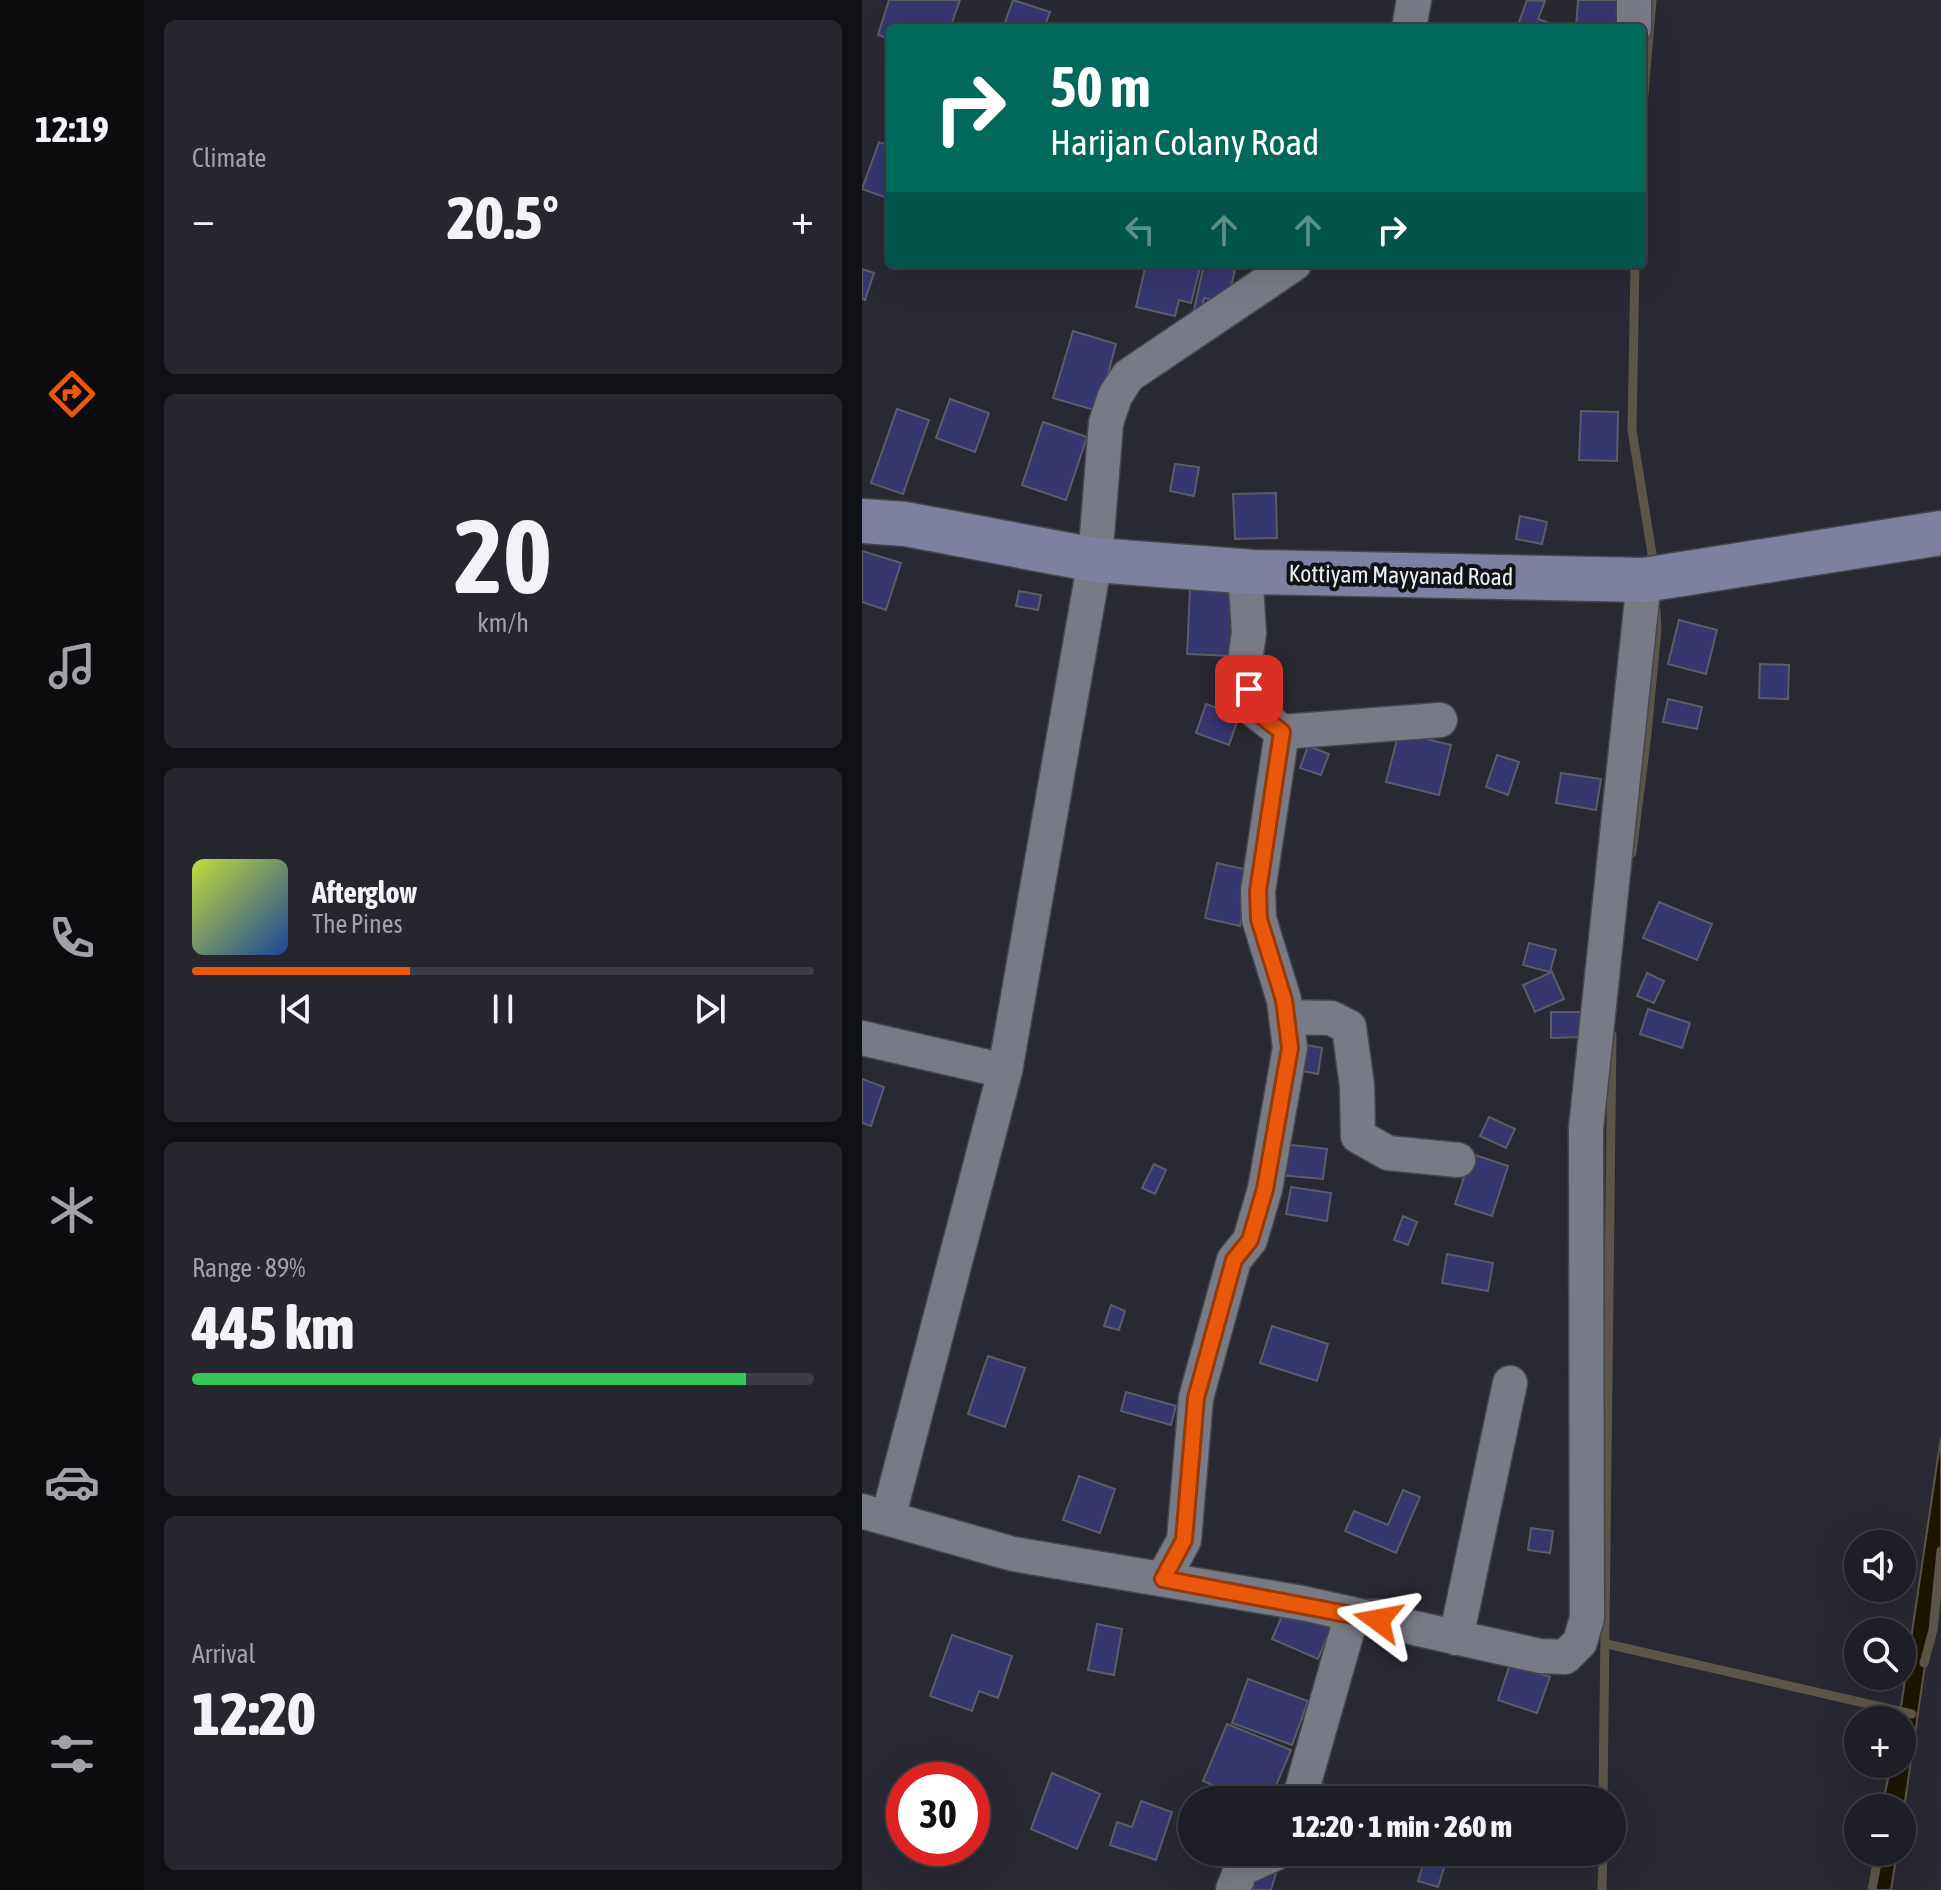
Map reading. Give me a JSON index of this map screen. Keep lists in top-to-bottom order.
{
  "streets": {
    "street": ["Kottiyam Mayyanad Road"]
  },
  "page": {
    "tabs": "12:19",
    "tile": [
      "Climate",
      ["20", "km/h"],
      ["Range · 89%", "445 km"],
      ["Arrival", "12:20"]
    ],
    "turn": ["50 m", "Harijan Colany Road"],
    "heat": ["−", "20.5°", "+"],
    "song": ["Afterglow", "The Pines"],
    "map_buttons": ["+", "−"],
    "limit": "30",
    "trip": "12:20 · 1 min · 260 m"
  }
}
